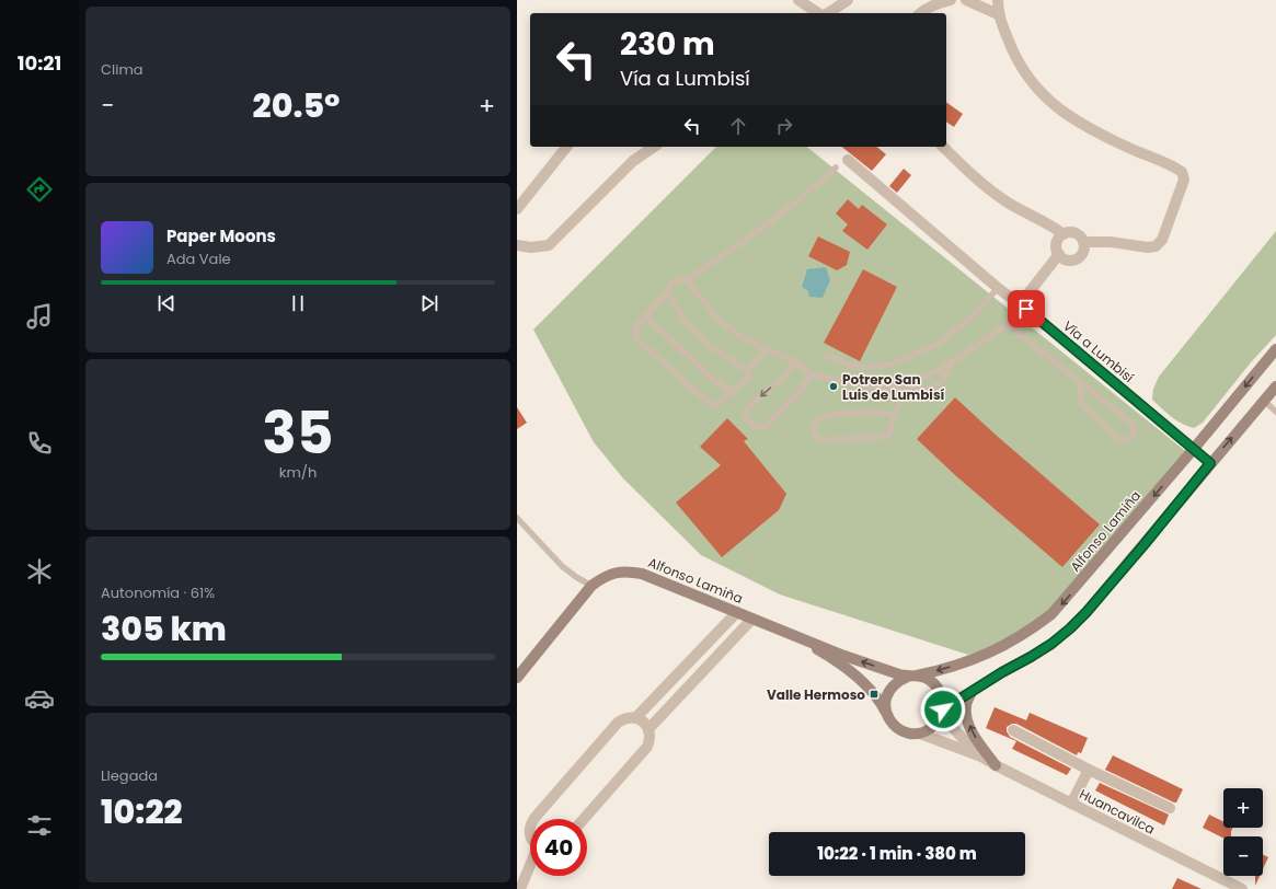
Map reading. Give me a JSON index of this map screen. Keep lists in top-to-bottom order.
{
  "streets": {
    "street": ["Vía a Lumbisí", "Alfonso Lamiña", "Huancavilca"]
  },
  "crossings": [
    ["Vía a Lumbisí", "Alfonso Lamiña"],
    ["Alfonso Lamiña", "Huancavilca"]
  ],
  "places": {
    "other": ["Potrero San Luis de Lumbisí"],
    "transit": ["Valle Hermoso"]
  },
  "page": {
    "tabs": "10:21",
    "tile": [
      "Clima",
      ["35", "km/h"],
      ["Autonomía · 61%", "305 km"],
      ["Llegada", "10:22"]
    ],
    "turn": ["230 m", "Vía a Lumbisí"],
    "heat": ["−", "20.5°", "+"],
    "song": ["Paper Moons", "Ada Vale"],
    "map_buttons": ["+", "−"],
    "limit": "40",
    "trip": "10:22 · 1 min · 380 m"
  }
}
